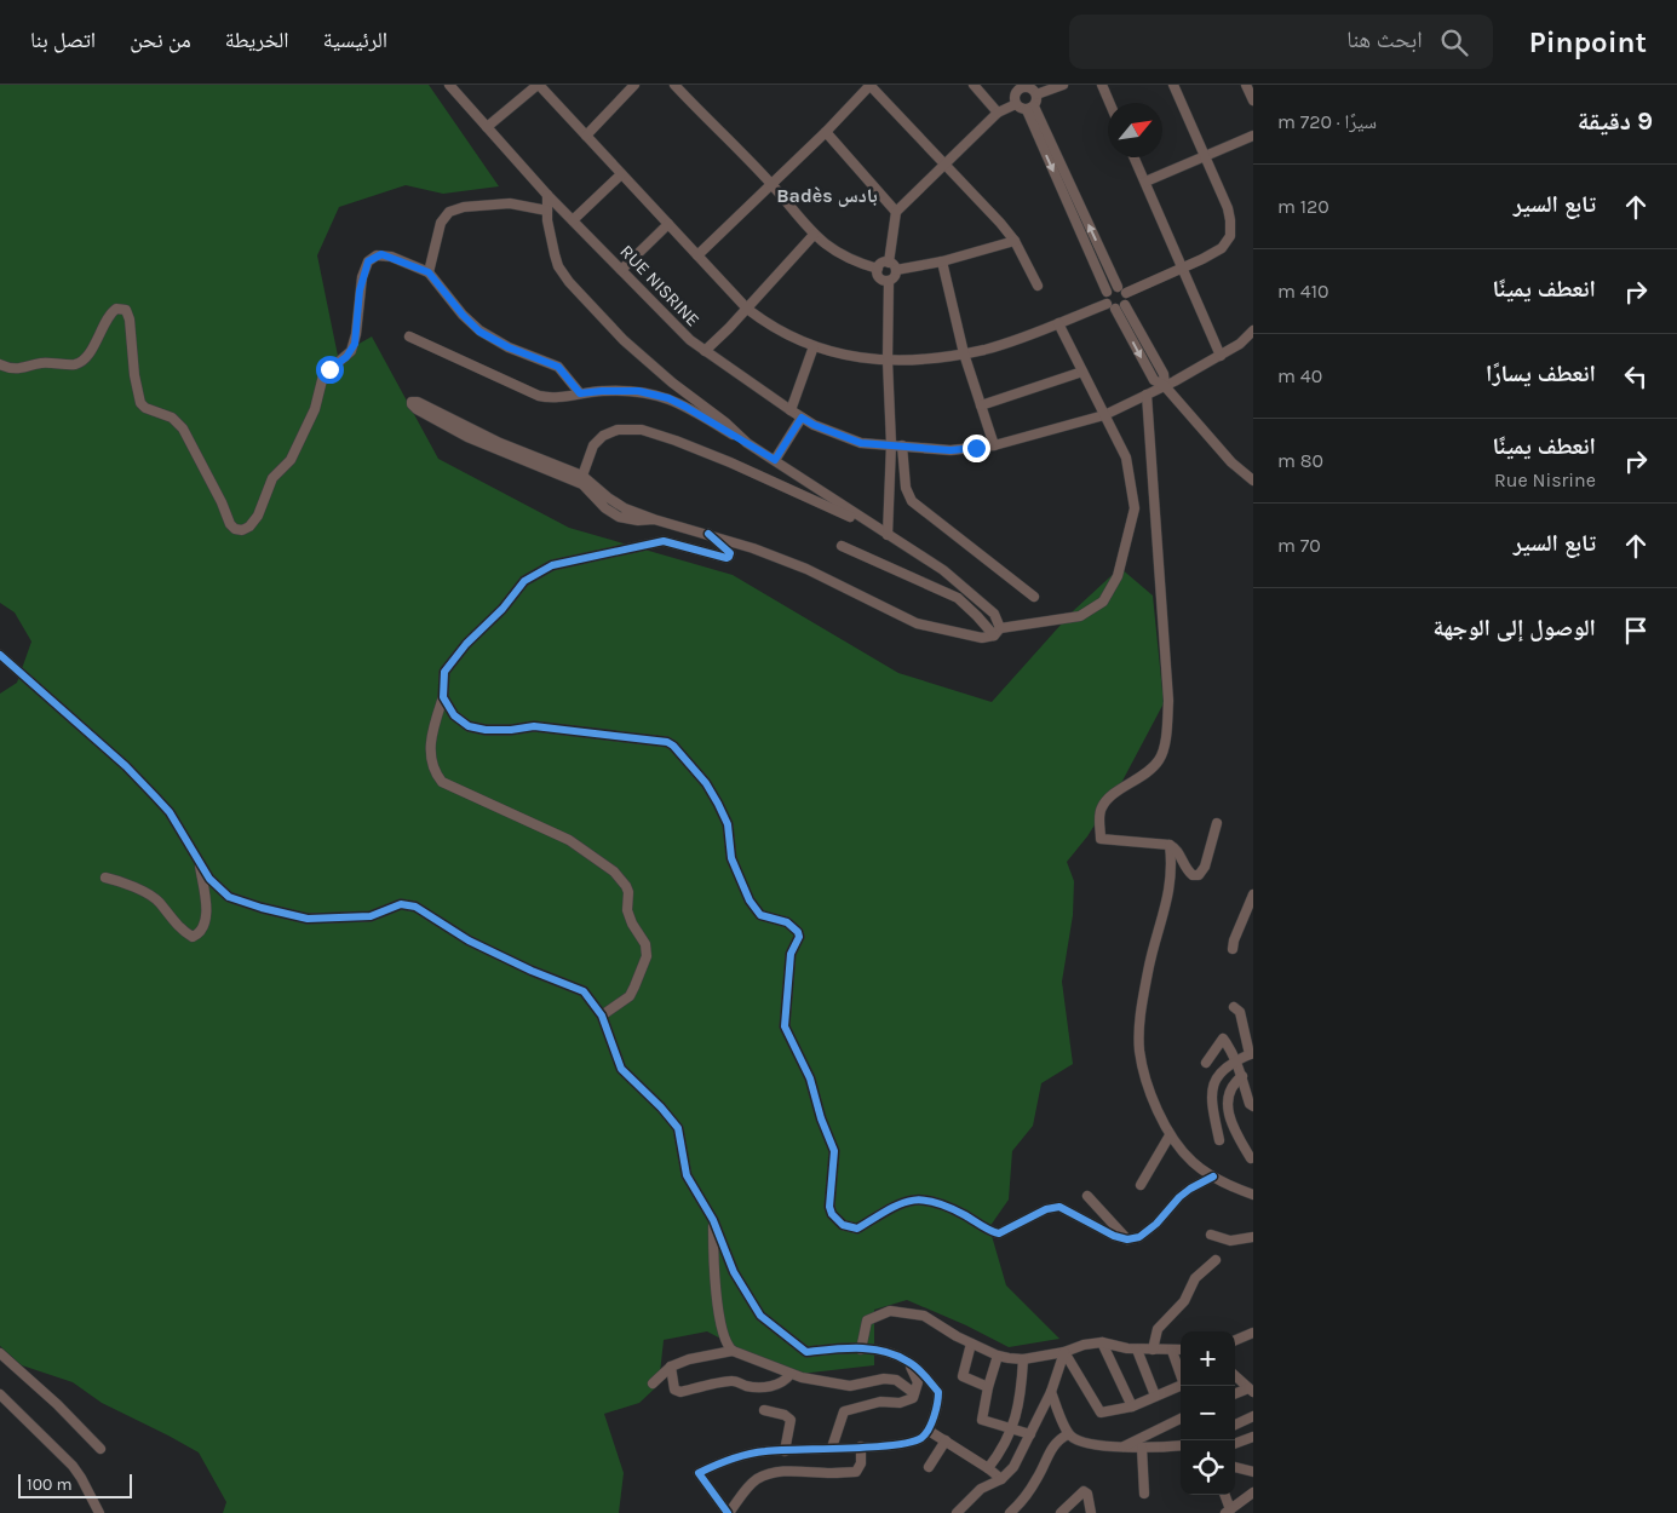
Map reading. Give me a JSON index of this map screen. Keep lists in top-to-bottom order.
{
  "streets": {
    "street": ["RUE NISRINE"]
  },
  "districts": ["Badès بادس"],
  "scale_bar": "100 m",
  "north": "top right",
  "page": {
    "header": "Pinpoint",
    "search": "ابحث هنا",
    "nav": [
      "الرئيسية",
      "الخريطة",
      "من نحن",
      "اتصل بنا"
    ],
    "heading": ["9 دقيقة", "سيرًا · 720 m"],
    "list": [
      ["تابع السير", "120 m"],
      ["انعطف يمينًا", "410 m"],
      ["انعطف يسارًا", "40 m"],
      ["انعطف يمينًا", "Rue Nisrine", "80 m"],
      ["تابع السير", "70 m"],
      "الوصول إلى الوجهة"
    ],
    "map_buttons": ["+", "−"],
    "scale": "100 m"
  }
}
